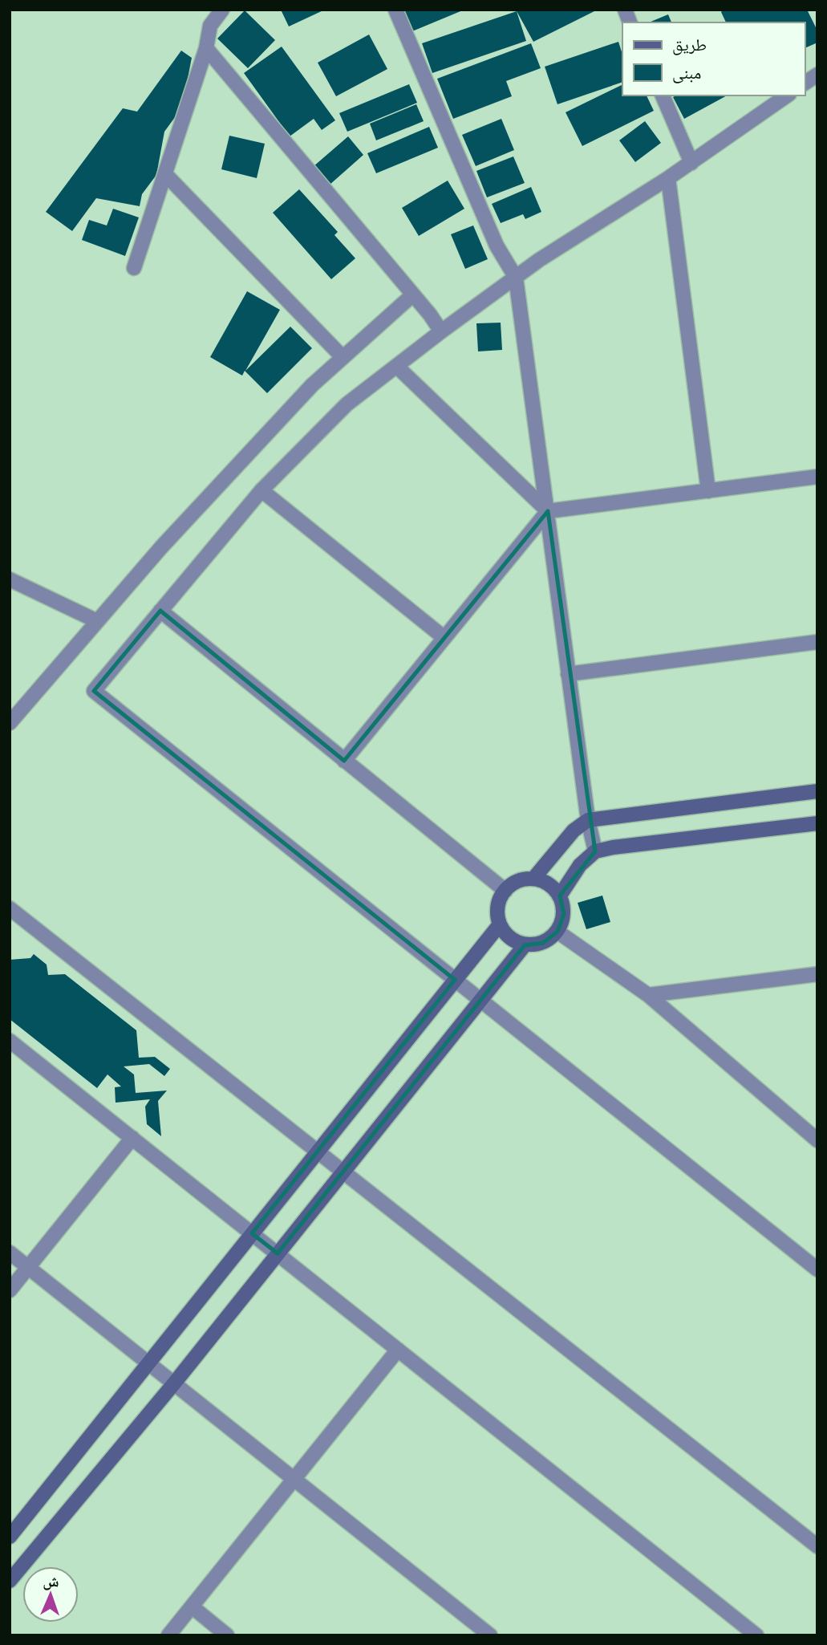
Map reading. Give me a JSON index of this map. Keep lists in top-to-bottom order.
{
  "legend": ["طريق", "مبنى"],
  "north": "top"
}
